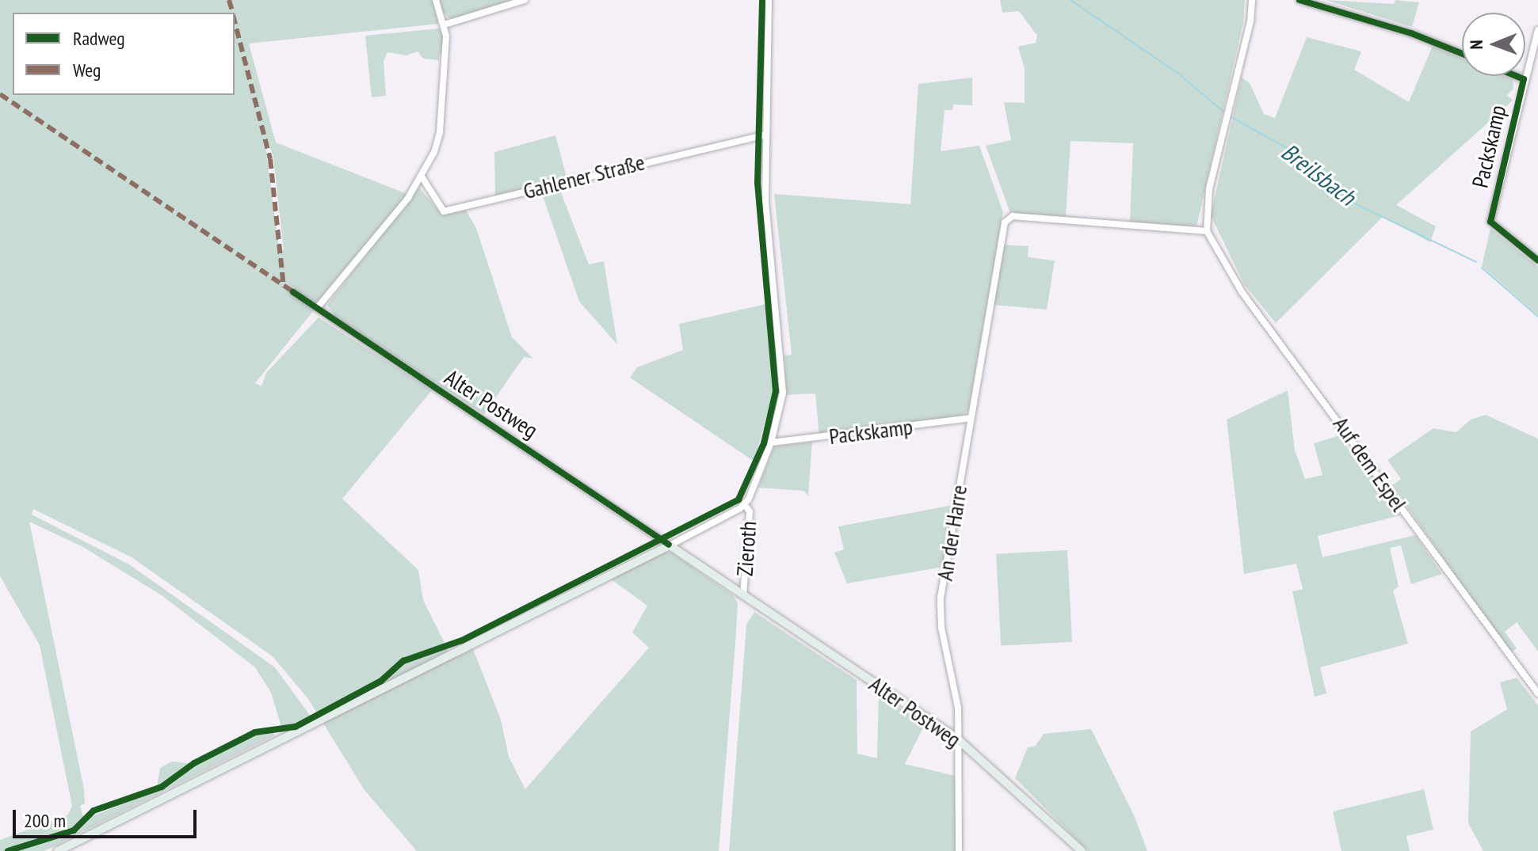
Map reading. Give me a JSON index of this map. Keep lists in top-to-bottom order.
{
  "streets": {
    "main road": ["Alter Postweg"],
    "street": [
      "Packskamp",
      "Gahlener Straße",
      "Auf dem Espel",
      "An der Harre",
      "Zieroth"
    ]
  },
  "crossings": [
    ["Packskamp", "An der Harre"],
    ["Alter Postweg", "An der Harre"],
    ["Alter Postweg", "Zieroth"],
    ["Auf dem Espel", "An der Harre"]
  ],
  "water": ["Breilsbach"],
  "legend": ["Radweg", "Weg"],
  "scale_bar": "200 m",
  "north": "left"
}
